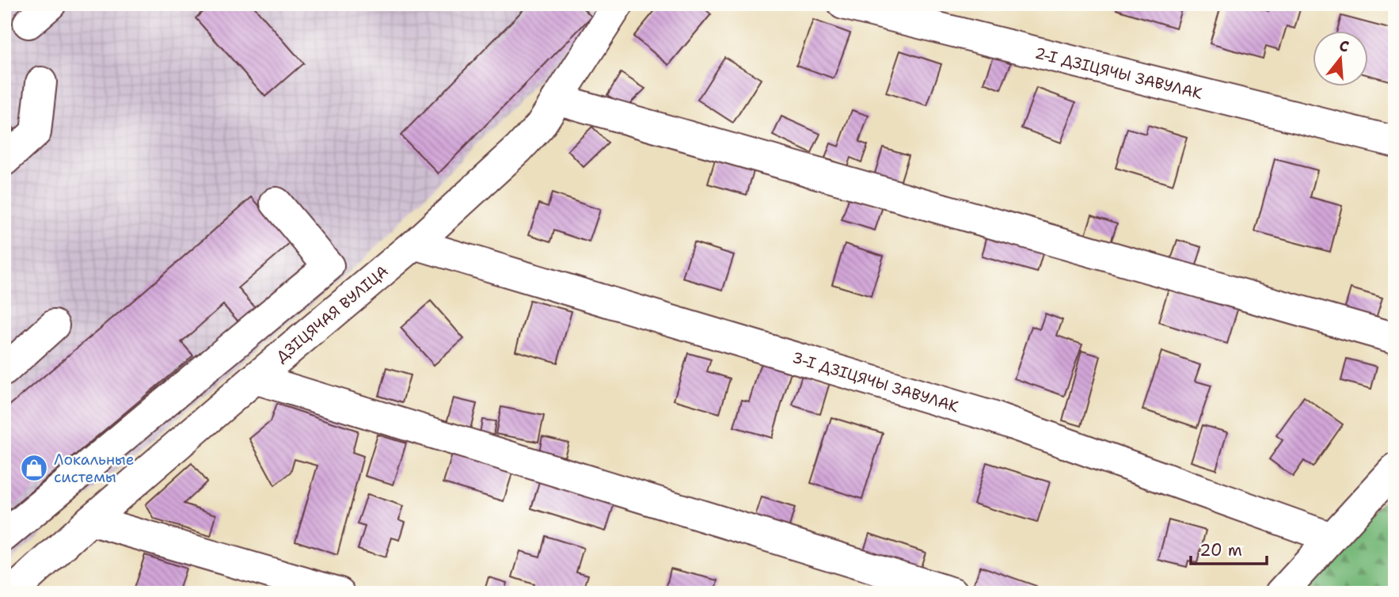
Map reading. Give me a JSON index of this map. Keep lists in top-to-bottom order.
{
  "streets": {
    "street": ["2-І ДЗІЦЯЧЫ ЗАВУЛАК", "ДЗІЦЯЧАЯ ВУЛІЦА", "3-І ДЗІЦЯЧЫ ЗАВУЛАК"]
  },
  "crossings": [
    ["ДЗІЦЯЧАЯ ВУЛІЦА", "3-І ДЗІЦЯЧЫ ЗАВУЛАК"]
  ],
  "places": {
    "shop": ["Локальные системы"]
  },
  "scale_bar": "20 m",
  "north": "top"
}
